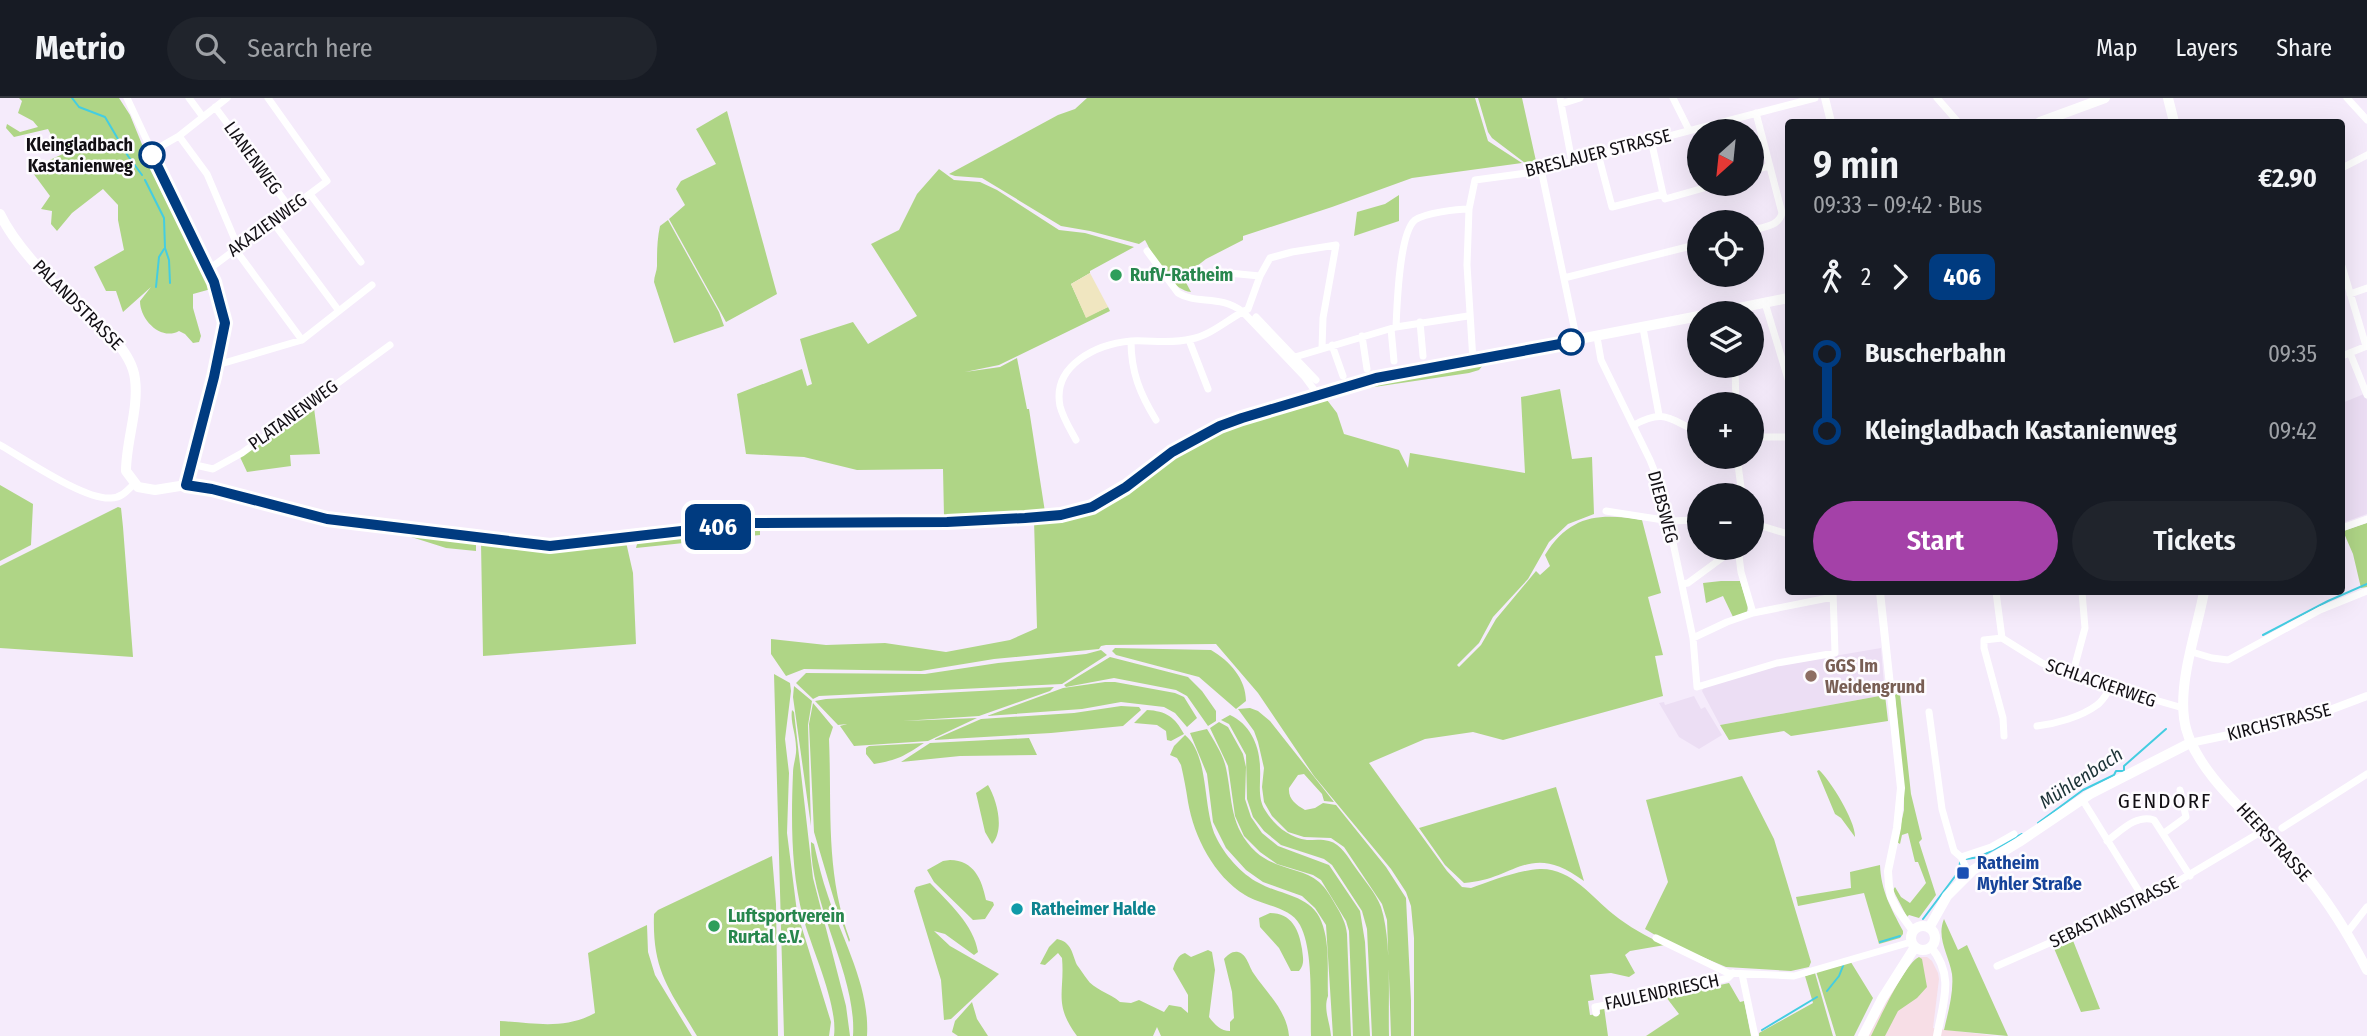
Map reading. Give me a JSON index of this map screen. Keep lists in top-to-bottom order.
{
  "streets": {
    "main road": ["PALANDSTRASSE", "HEERSTRASSE"],
    "street": [
      "BRESLAUER STRASSE",
      "LIANENWEG",
      "AKAZIENWEG",
      "PLATANENWEG",
      "DIEBSWEG",
      "SCHLACKERWEG",
      "KIRCHSTRASSE",
      "SEBASTIANSTRASSE",
      "FAULENDRIESCH"
    ]
  },
  "crossings": [
    ["LIANENWEG", "AKAZIENWEG"],
    ["SCHLACKERWEG", "HEERSTRASSE"],
    ["KIRCHSTRASSE", "HEERSTRASSE"],
    ["HEERSTRASSE", "SEBASTIANSTRASSE"]
  ],
  "districts": ["GENDORF"],
  "water": ["Mühlenbach"],
  "places": {
    "other": [
      "Kleingladbach Kastanienweg",
      "RufV-Ratheim",
      "GGS Im Weidengrund",
      "Ratheimer Halde",
      "Luftsportverein Rurtal e.V."
    ],
    "transit": ["Ratheim Myhler Straße"]
  },
  "lines": ["bus line 406"],
  "north": "bottom left",
  "page": {
    "header": "Metrio",
    "search": "Search here",
    "nav": ["Map", "Layers", "Share"],
    "on_map": "406",
    "map_buttons": ["+", "−"],
    "heading": ["9 min", "09:33 – 09:42 · Bus", "€2.90"],
    "legs": ["2", "406"],
    "list": [
      {
        "name": "Buscherbahn",
        "value": "09:35"
      },
      {
        "name": "Kleingladbach Kastanienweg",
        "value": "09:42"
      }
    ],
    "buttons": ["Start", "Tickets"]
  }
}
